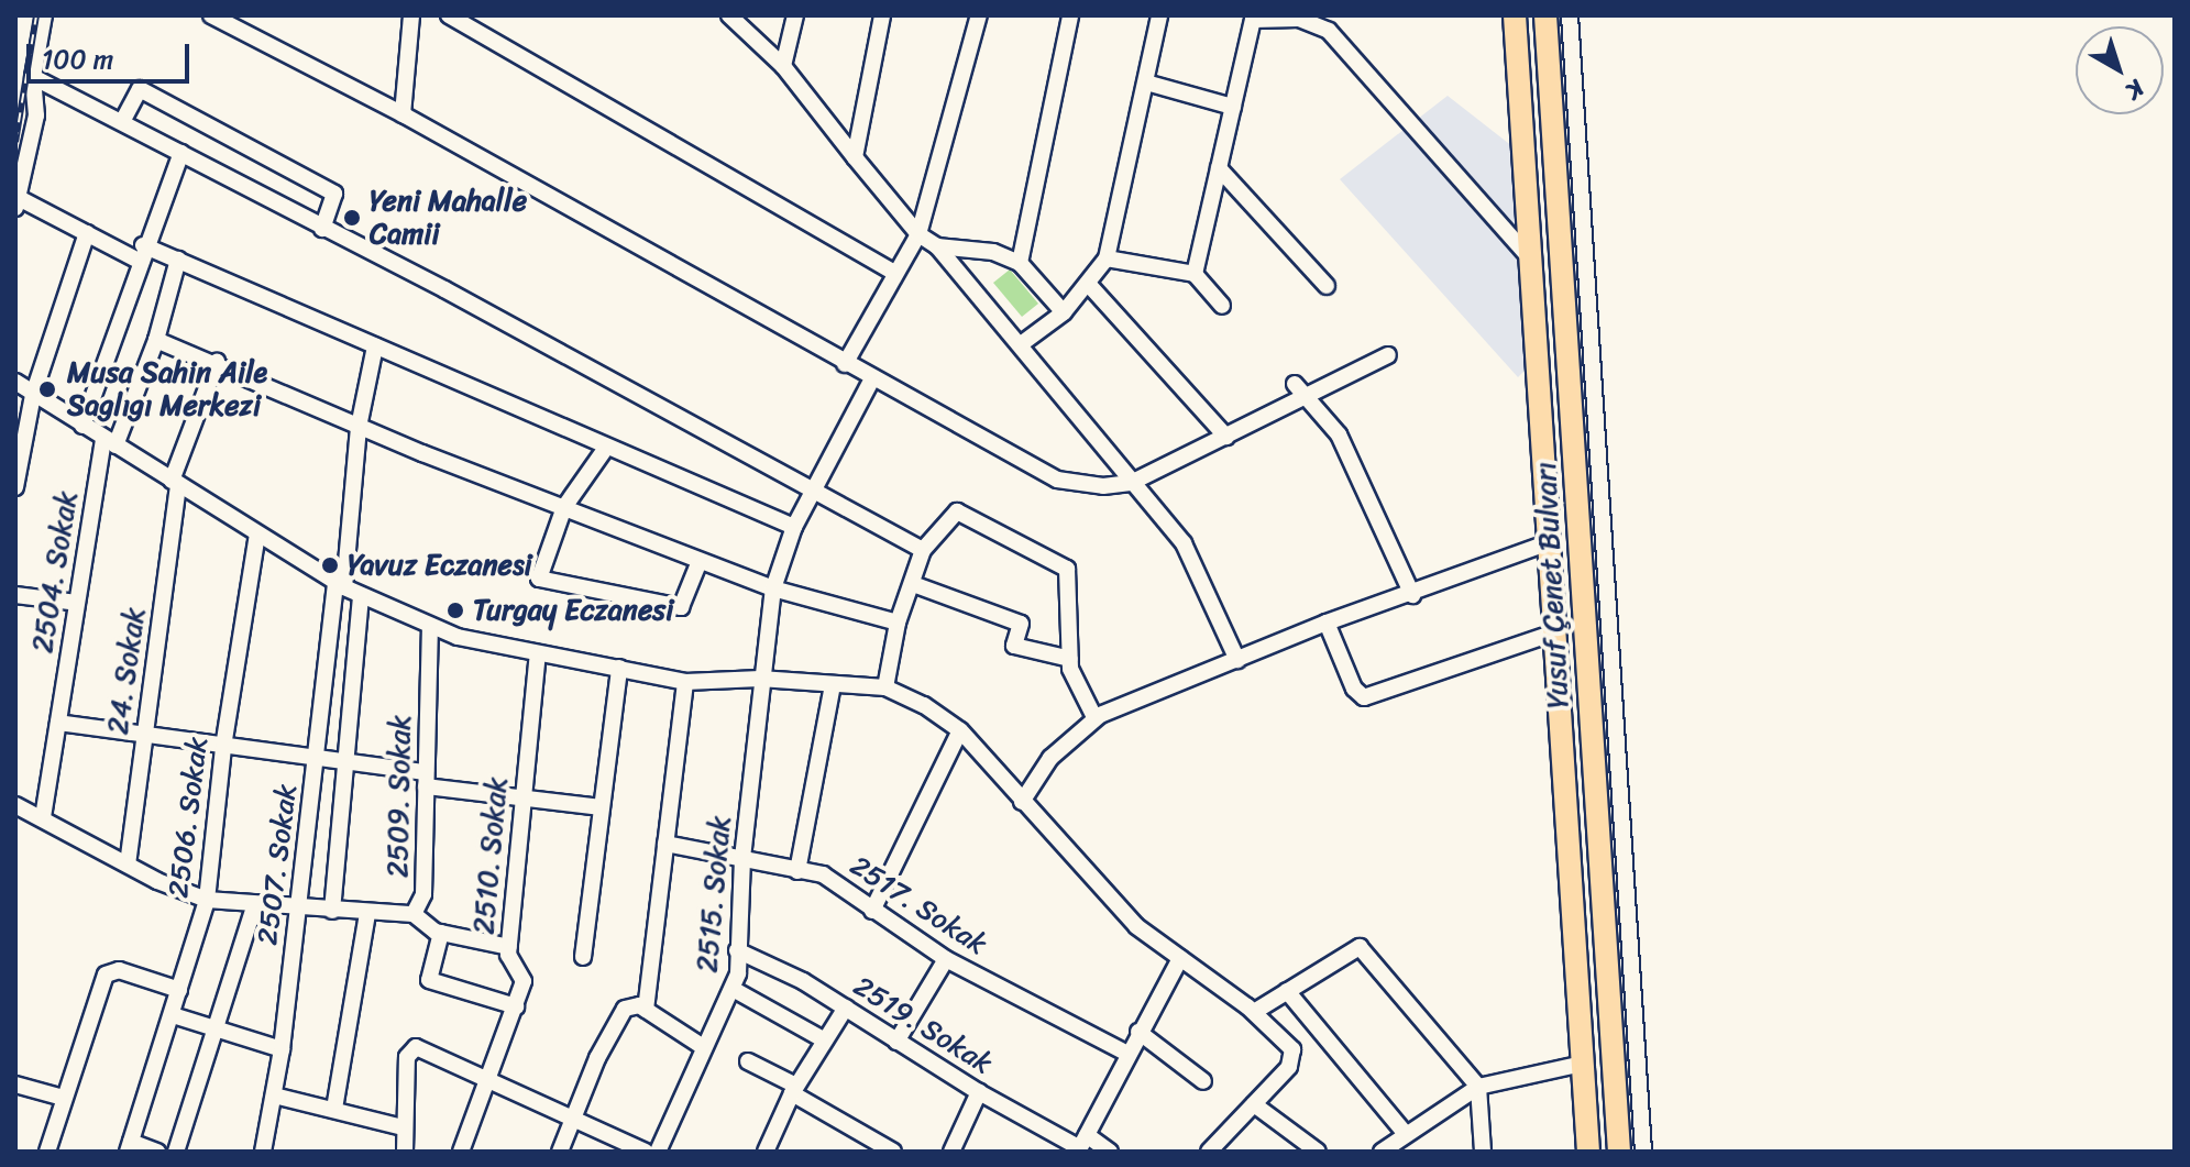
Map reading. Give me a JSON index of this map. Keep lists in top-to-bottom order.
{
  "streets": {
    "highway": ["Yusuf Çenet Bulvarı"],
    "street": [
      "2504. Sokak",
      "24. Sokak",
      "2509. Sokak",
      "2506. Sokak",
      "2510. Sokak",
      "2507. Sokak",
      "2515. Sokak",
      "2517. Sokak",
      "2519. Sokak"
    ]
  },
  "crossings": [
    ["2509. Sokak", "2506. Sokak"],
    ["2509. Sokak", "2507. Sokak"],
    ["2515. Sokak", "2517. Sokak"],
    ["2515. Sokak", "2519. Sokak"]
  ],
  "places": [
    "Yeni Mahalle Camii",
    "Musa Sahin Aile Saglıgı Merkezi",
    "Yavuz Eczanesi",
    "Turgay Eczanesi"
  ],
  "scale_bar": "100 m",
  "north": "bottom right"
}
